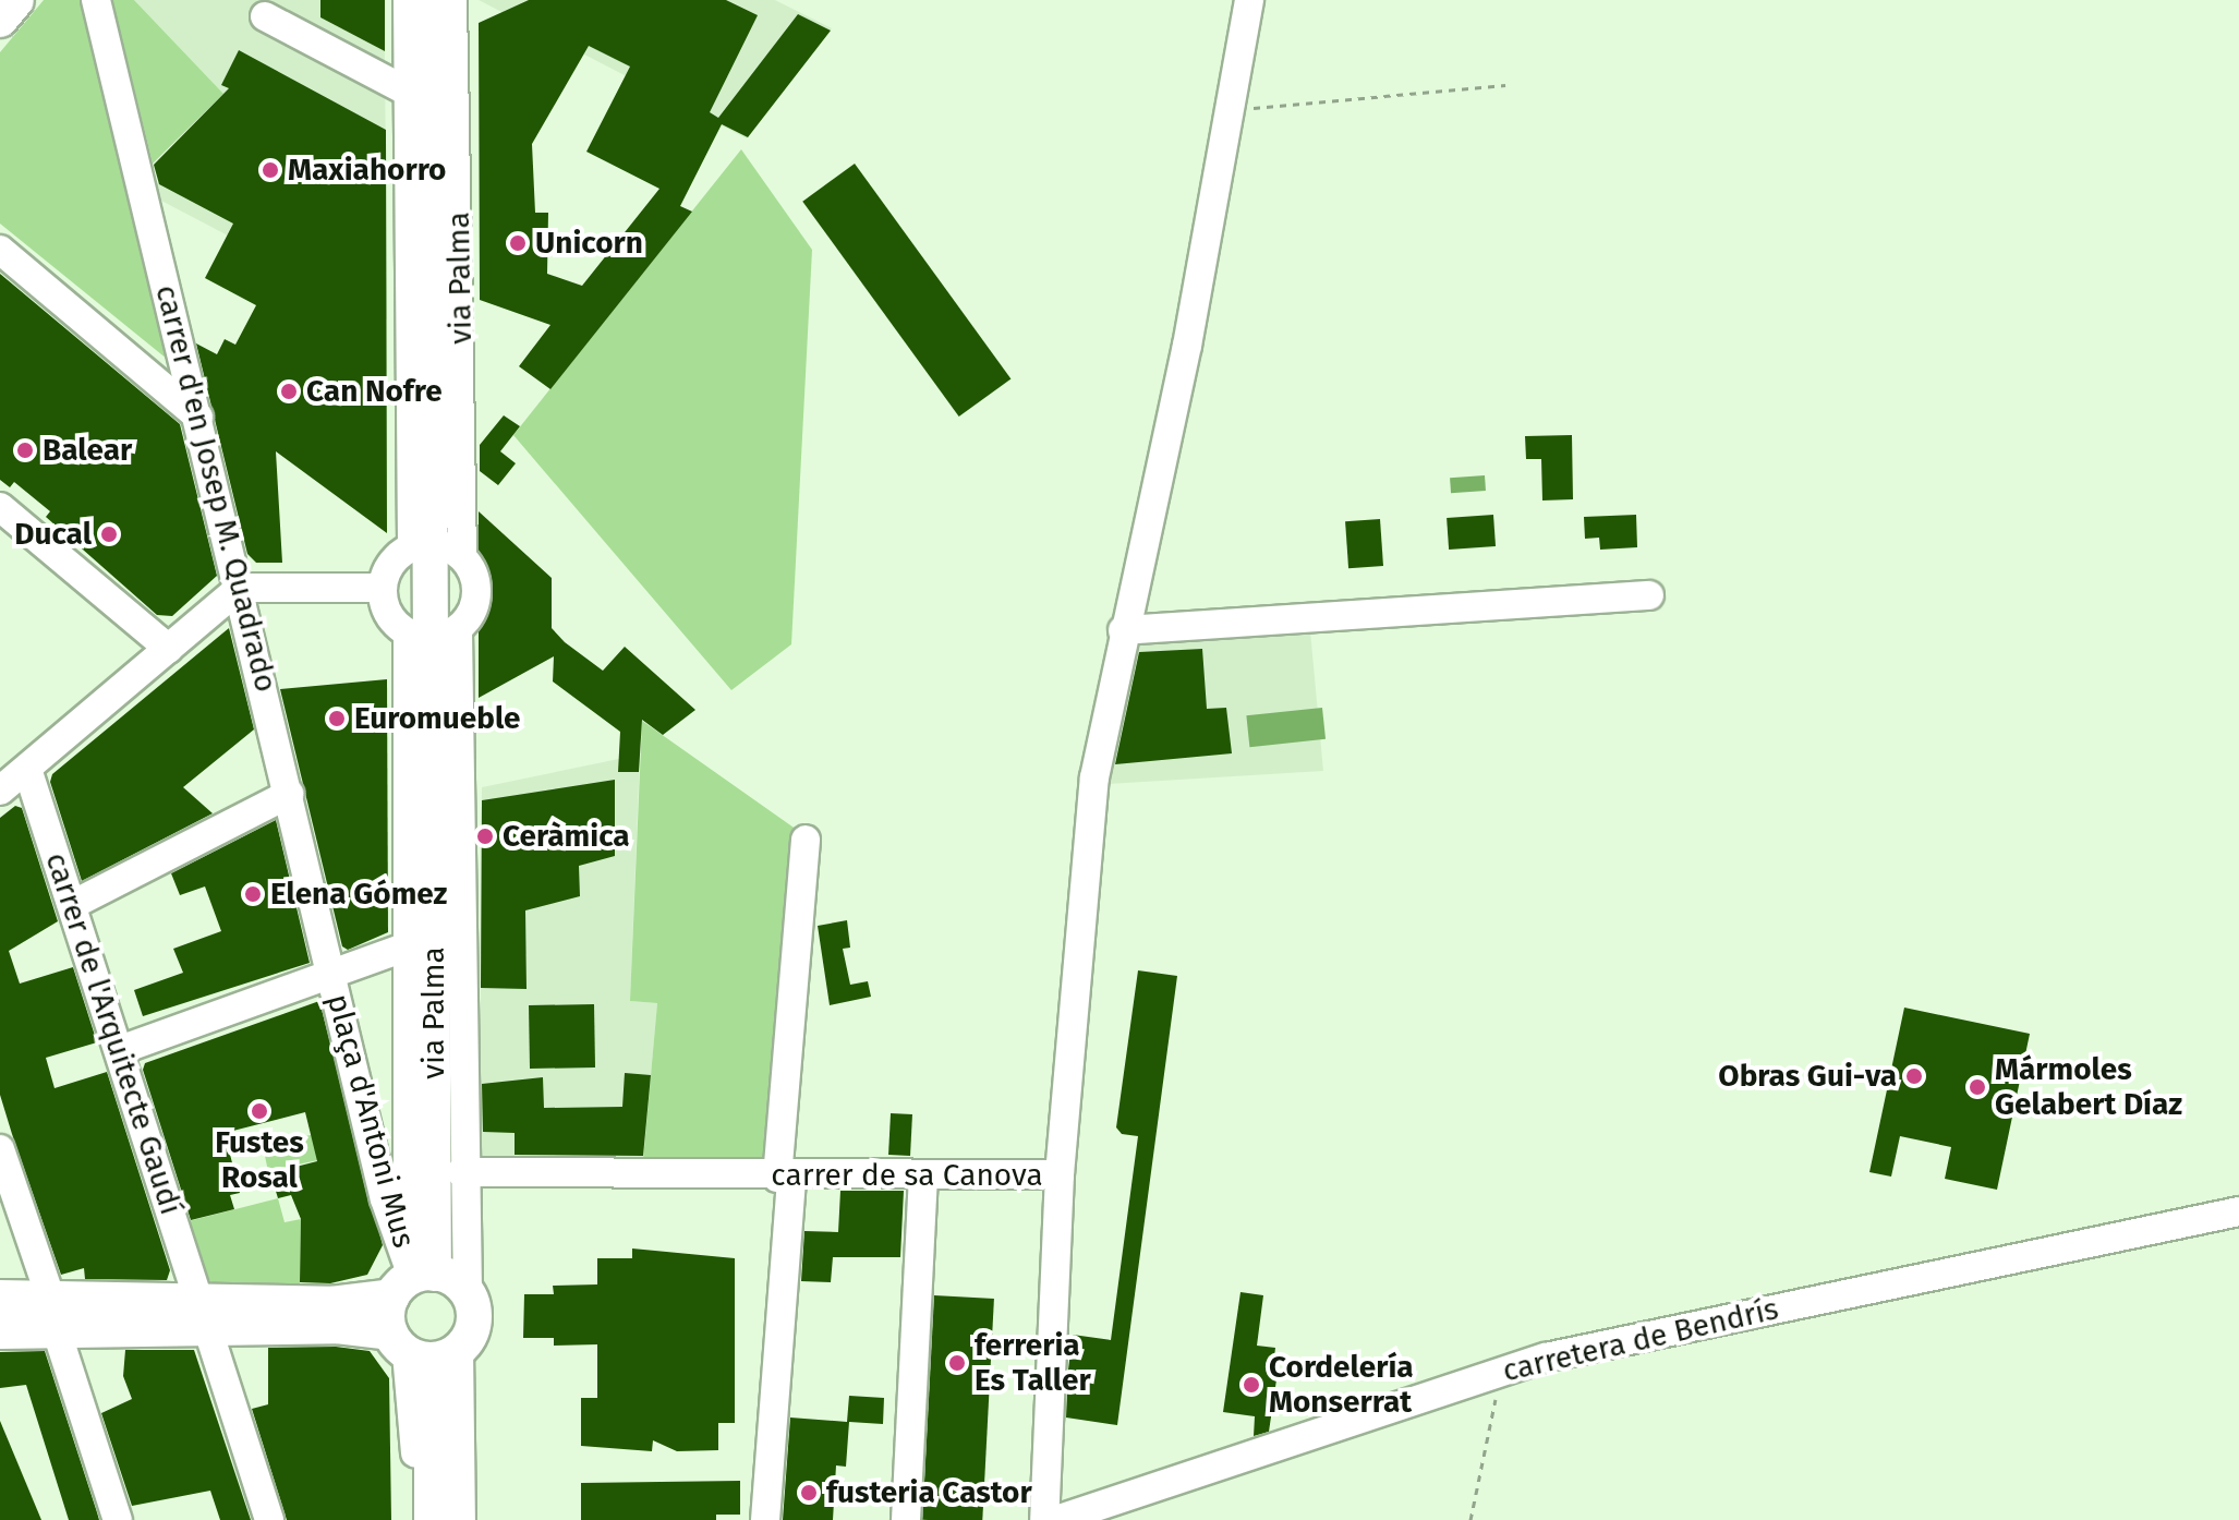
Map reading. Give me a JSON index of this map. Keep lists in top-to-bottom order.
{
  "streets": {
    "main road": ["via Palma"],
    "street": [
      "carrer d'en Josep M. Quadrado",
      "carrer de l'Arquitecte Gaudí",
      "plaça d'Antoni Mus",
      "carrer de sa Canova",
      "carretera de Bendrís"
    ]
  },
  "crossings": [
    ["via Palma", "plaça d'Antoni Mus"],
    ["via Palma", "carrer de sa Canova"],
    ["carrer d'en Josep M. Quadrado", "plaça d'Antoni Mus"]
  ],
  "places": [
    "Maxiahorro",
    "Unicorn",
    "Can Nofre",
    "Balear",
    "Ducal",
    "Euromueble",
    "Ceràmica",
    "Elena Gómez",
    "Obras Gui-va",
    "Mármoles Gelabert Díaz",
    "Fustes Rosal",
    "ferreria Es Taller",
    "Cordelería Monserrat",
    "fusteria Castor"
  ]
}
